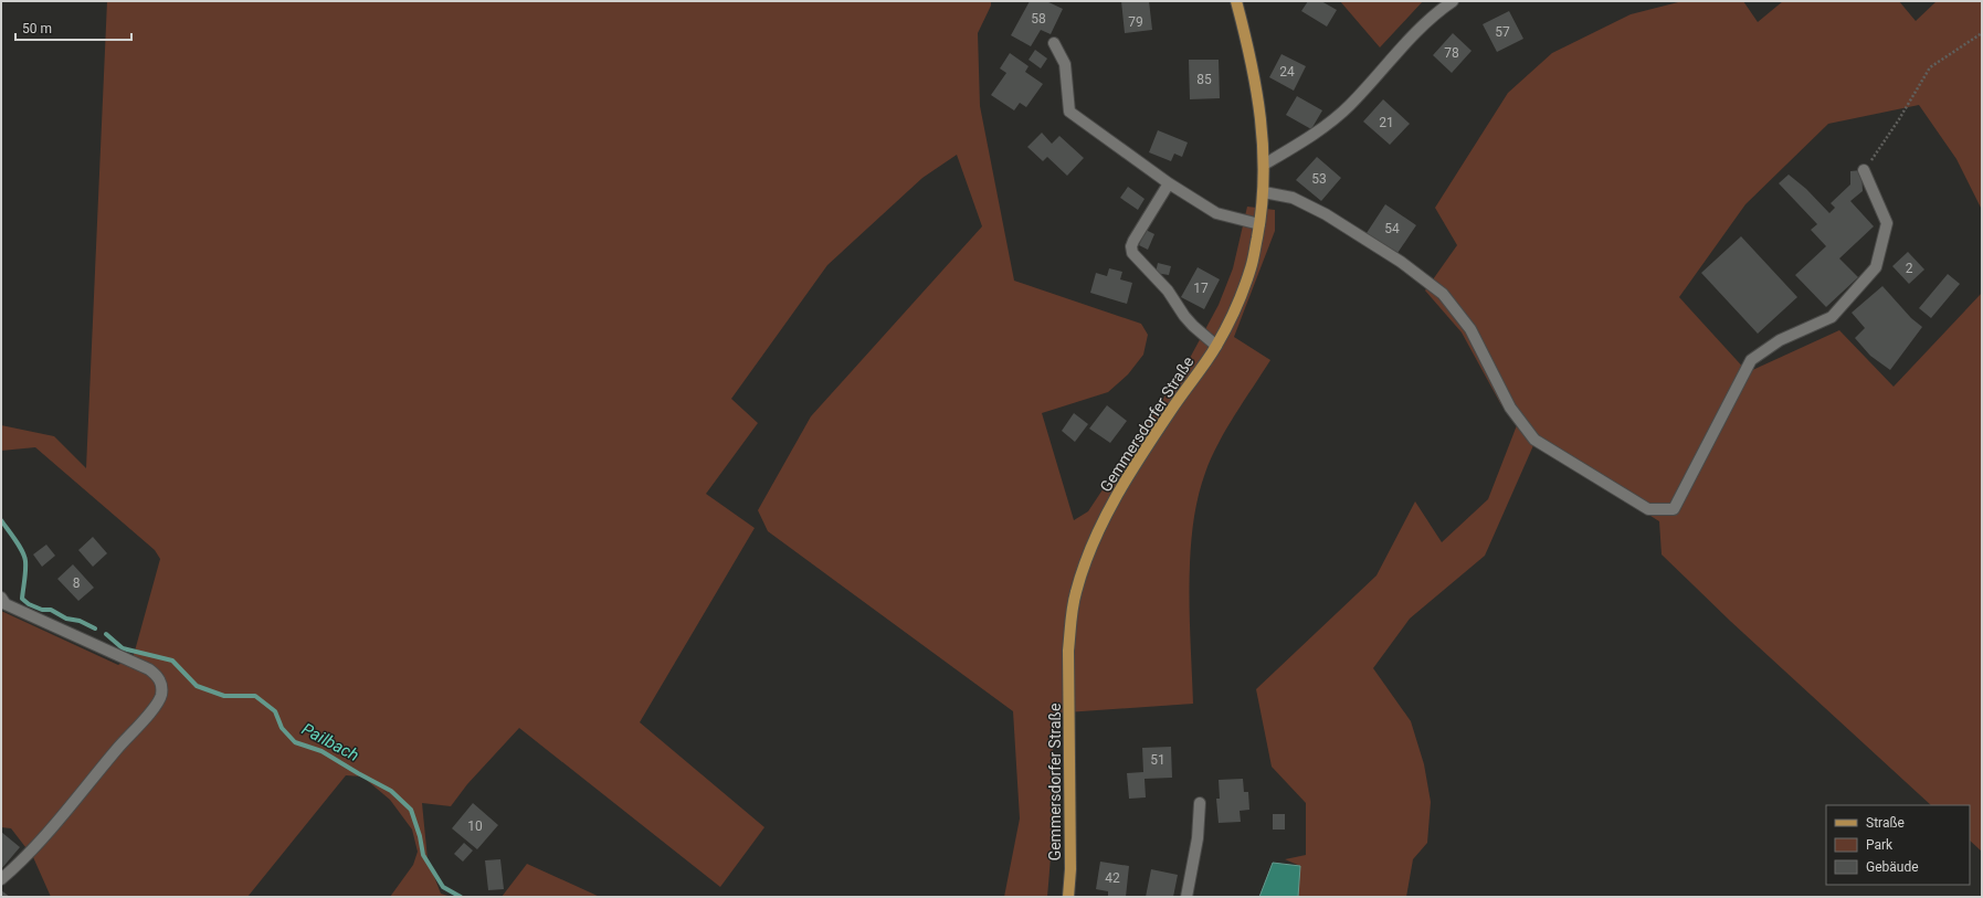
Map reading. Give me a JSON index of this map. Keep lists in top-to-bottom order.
{
  "streets": {
    "main road": ["Gemmersdorfer Straße"]
  },
  "water": ["Pailbach"],
  "house_numbers": [
    "58",
    "79",
    "57",
    "78",
    "24",
    "85",
    "21",
    "53",
    "54",
    "2",
    "17",
    "8",
    "51",
    "10",
    "42"
  ],
  "legend": ["Straße", "Park", "Gebäude"],
  "scale_bar": "50 m"
}
